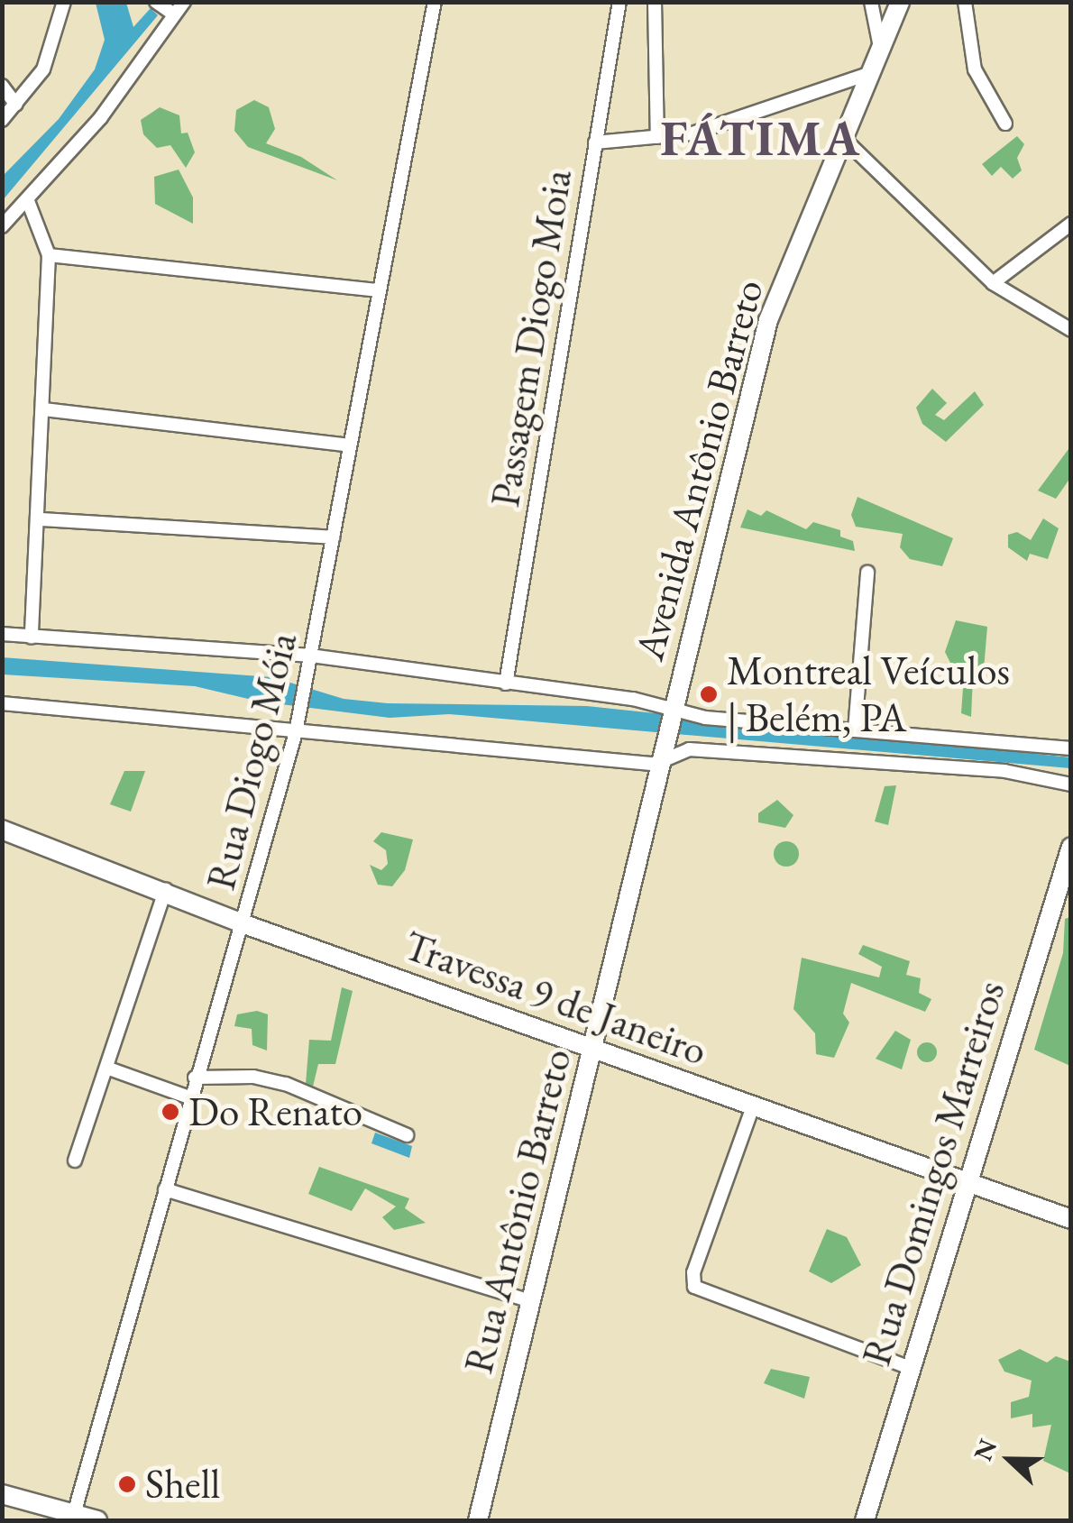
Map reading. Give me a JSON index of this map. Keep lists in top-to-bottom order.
{
  "streets": {
    "main road": [
      "Avenida Antônio Barreto",
      "Travessa 9 de Janeiro",
      "Rua Domingos Marreiros",
      "Rua Antônio Barreto"
    ],
    "street": ["Passagem Diogo Moia", "Rua Diogo Móia"]
  },
  "crossings": [
    ["Avenida Antônio Barreto", "Rua Antônio Barreto"],
    ["Rua Diogo Móia", "Travessa 9 de Janeiro"],
    ["Travessa 9 de Janeiro", "Rua Domingos Marreiros"],
    ["Travessa 9 de Janeiro", "Rua Antônio Barreto"]
  ],
  "districts": ["FÁTIMA"],
  "places": ["Montreal Veículos | Belém, PA", "Do Renato", "Shell"],
  "north": "left"
}
